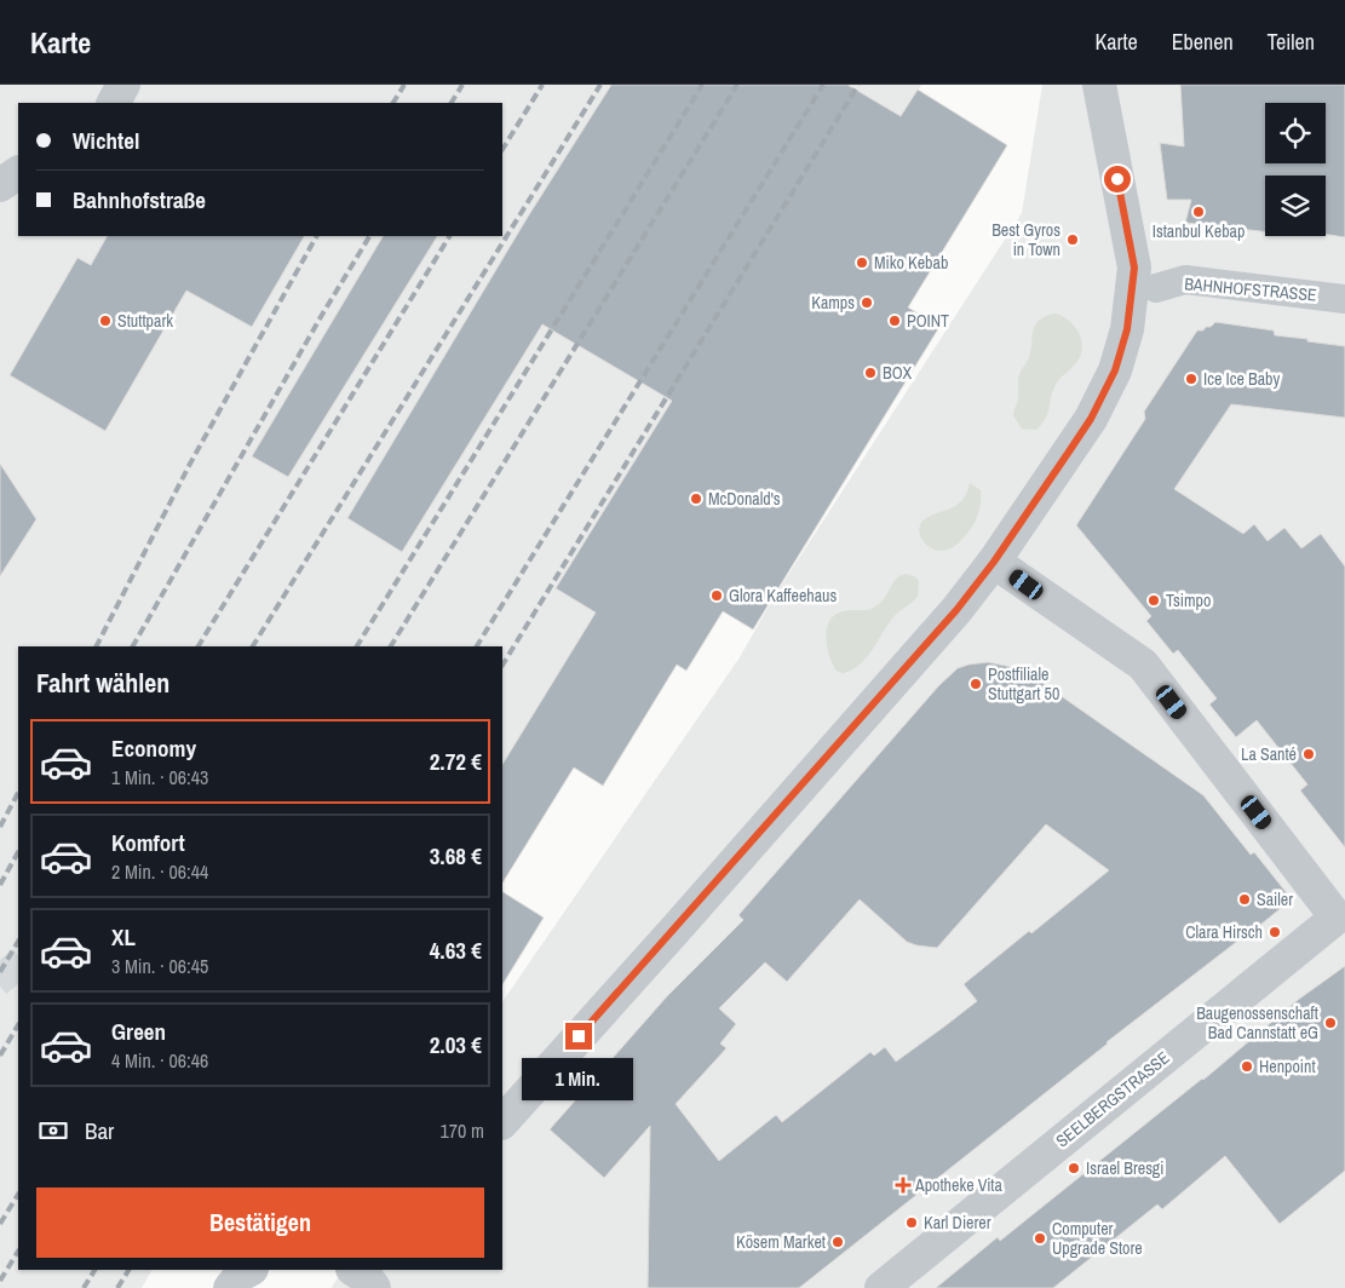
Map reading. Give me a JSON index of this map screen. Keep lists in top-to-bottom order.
{
  "streets": {
    "street": ["BAHNHOFSTRASSE", "SEELBERGSTRASSE"]
  },
  "places": {
    "other": [
      "Istanbul Kebap",
      "Best Gyros in Town",
      "Miko Kebab",
      "Kamps",
      "Stuttpark",
      "POINT",
      "BOX",
      "Ice Ice Baby",
      "McDonald's",
      "Glora Kaffeehaus",
      "Tsimpo",
      "Postfiliale Stuttgart 50",
      "La Santé",
      "Sailer",
      "Clara Hirsch",
      "Baugenossenschaft Bad Cannstatt eG",
      "Henpoint",
      "Israel Bresgi",
      "Karl Dierer",
      "Computer Upgrade Store",
      "Kösem Market"
    ],
    "health": ["Apotheke Vita"]
  },
  "page": {
    "header": "Karte",
    "nav": ["Karte", "Ebenen", "Teilen"],
    "banner": ["Wichtel", "Bahnhofstraße"],
    "heading": "Fahrt wählen",
    "list": [
      {
        "name": "Economy",
        "note": "1 Min. · 06:43",
        "value": "2.72 €"
      },
      {
        "name": "Komfort",
        "note": "2 Min. · 06:44",
        "value": "3.68 €"
      },
      {
        "name": "XL",
        "note": "3 Min. · 06:45",
        "value": "4.63 €"
      },
      {
        "name": "Green",
        "note": "4 Min. · 06:46",
        "value": "2.03 €"
      }
    ],
    "bubble": "1 Min.",
    "pay": ["Bar", "170 m"],
    "buttons": "Bestätigen"
  }
}
